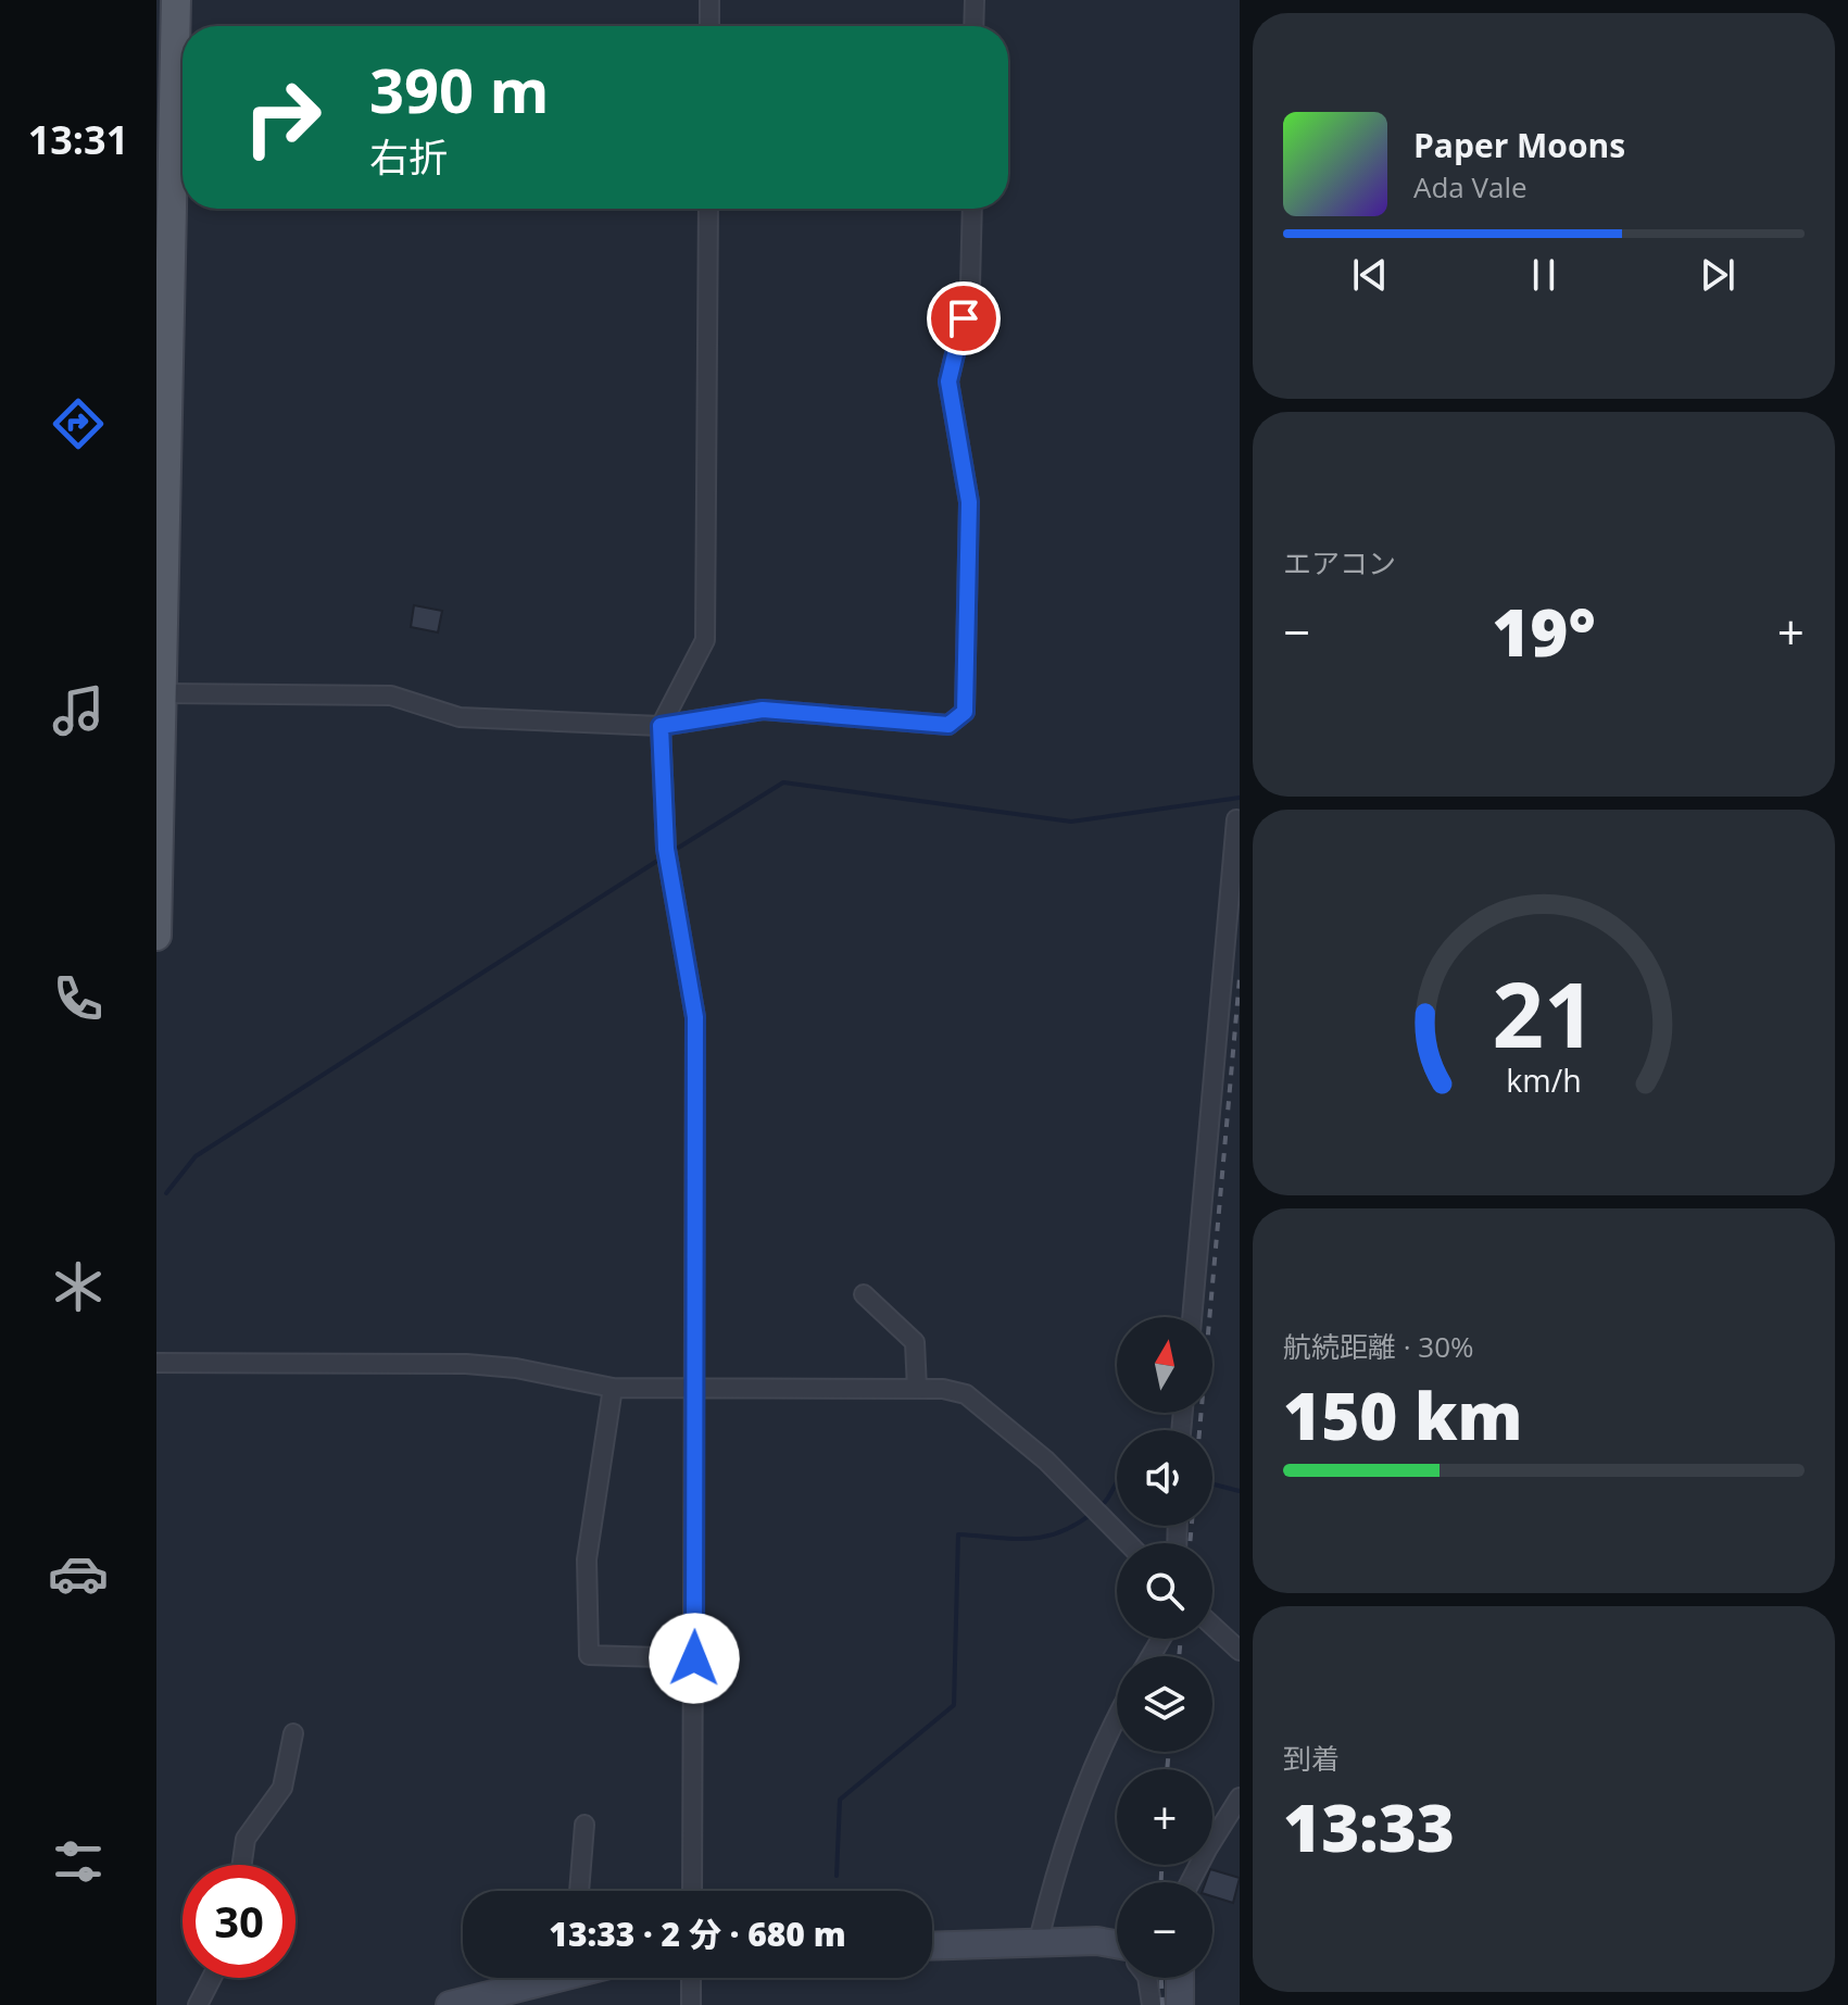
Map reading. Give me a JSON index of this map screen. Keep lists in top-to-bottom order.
{
  "north": "top",
  "page": {
    "tabs": "13:31",
    "turn": ["390 m", "右折"],
    "song": ["Paper Moons", "Ada Vale"],
    "tile": [
      "エアコン",
      ["航続距離 · 30%", "150 km"],
      ["到着", "13:33"]
    ],
    "heat": ["−", "19°", "+"],
    "map_buttons": ["+", "−"],
    "limit": "30",
    "trip": "13:33 · 2 分 · 680 m",
    "gauge": ["21", "km/h"]
  }
}
